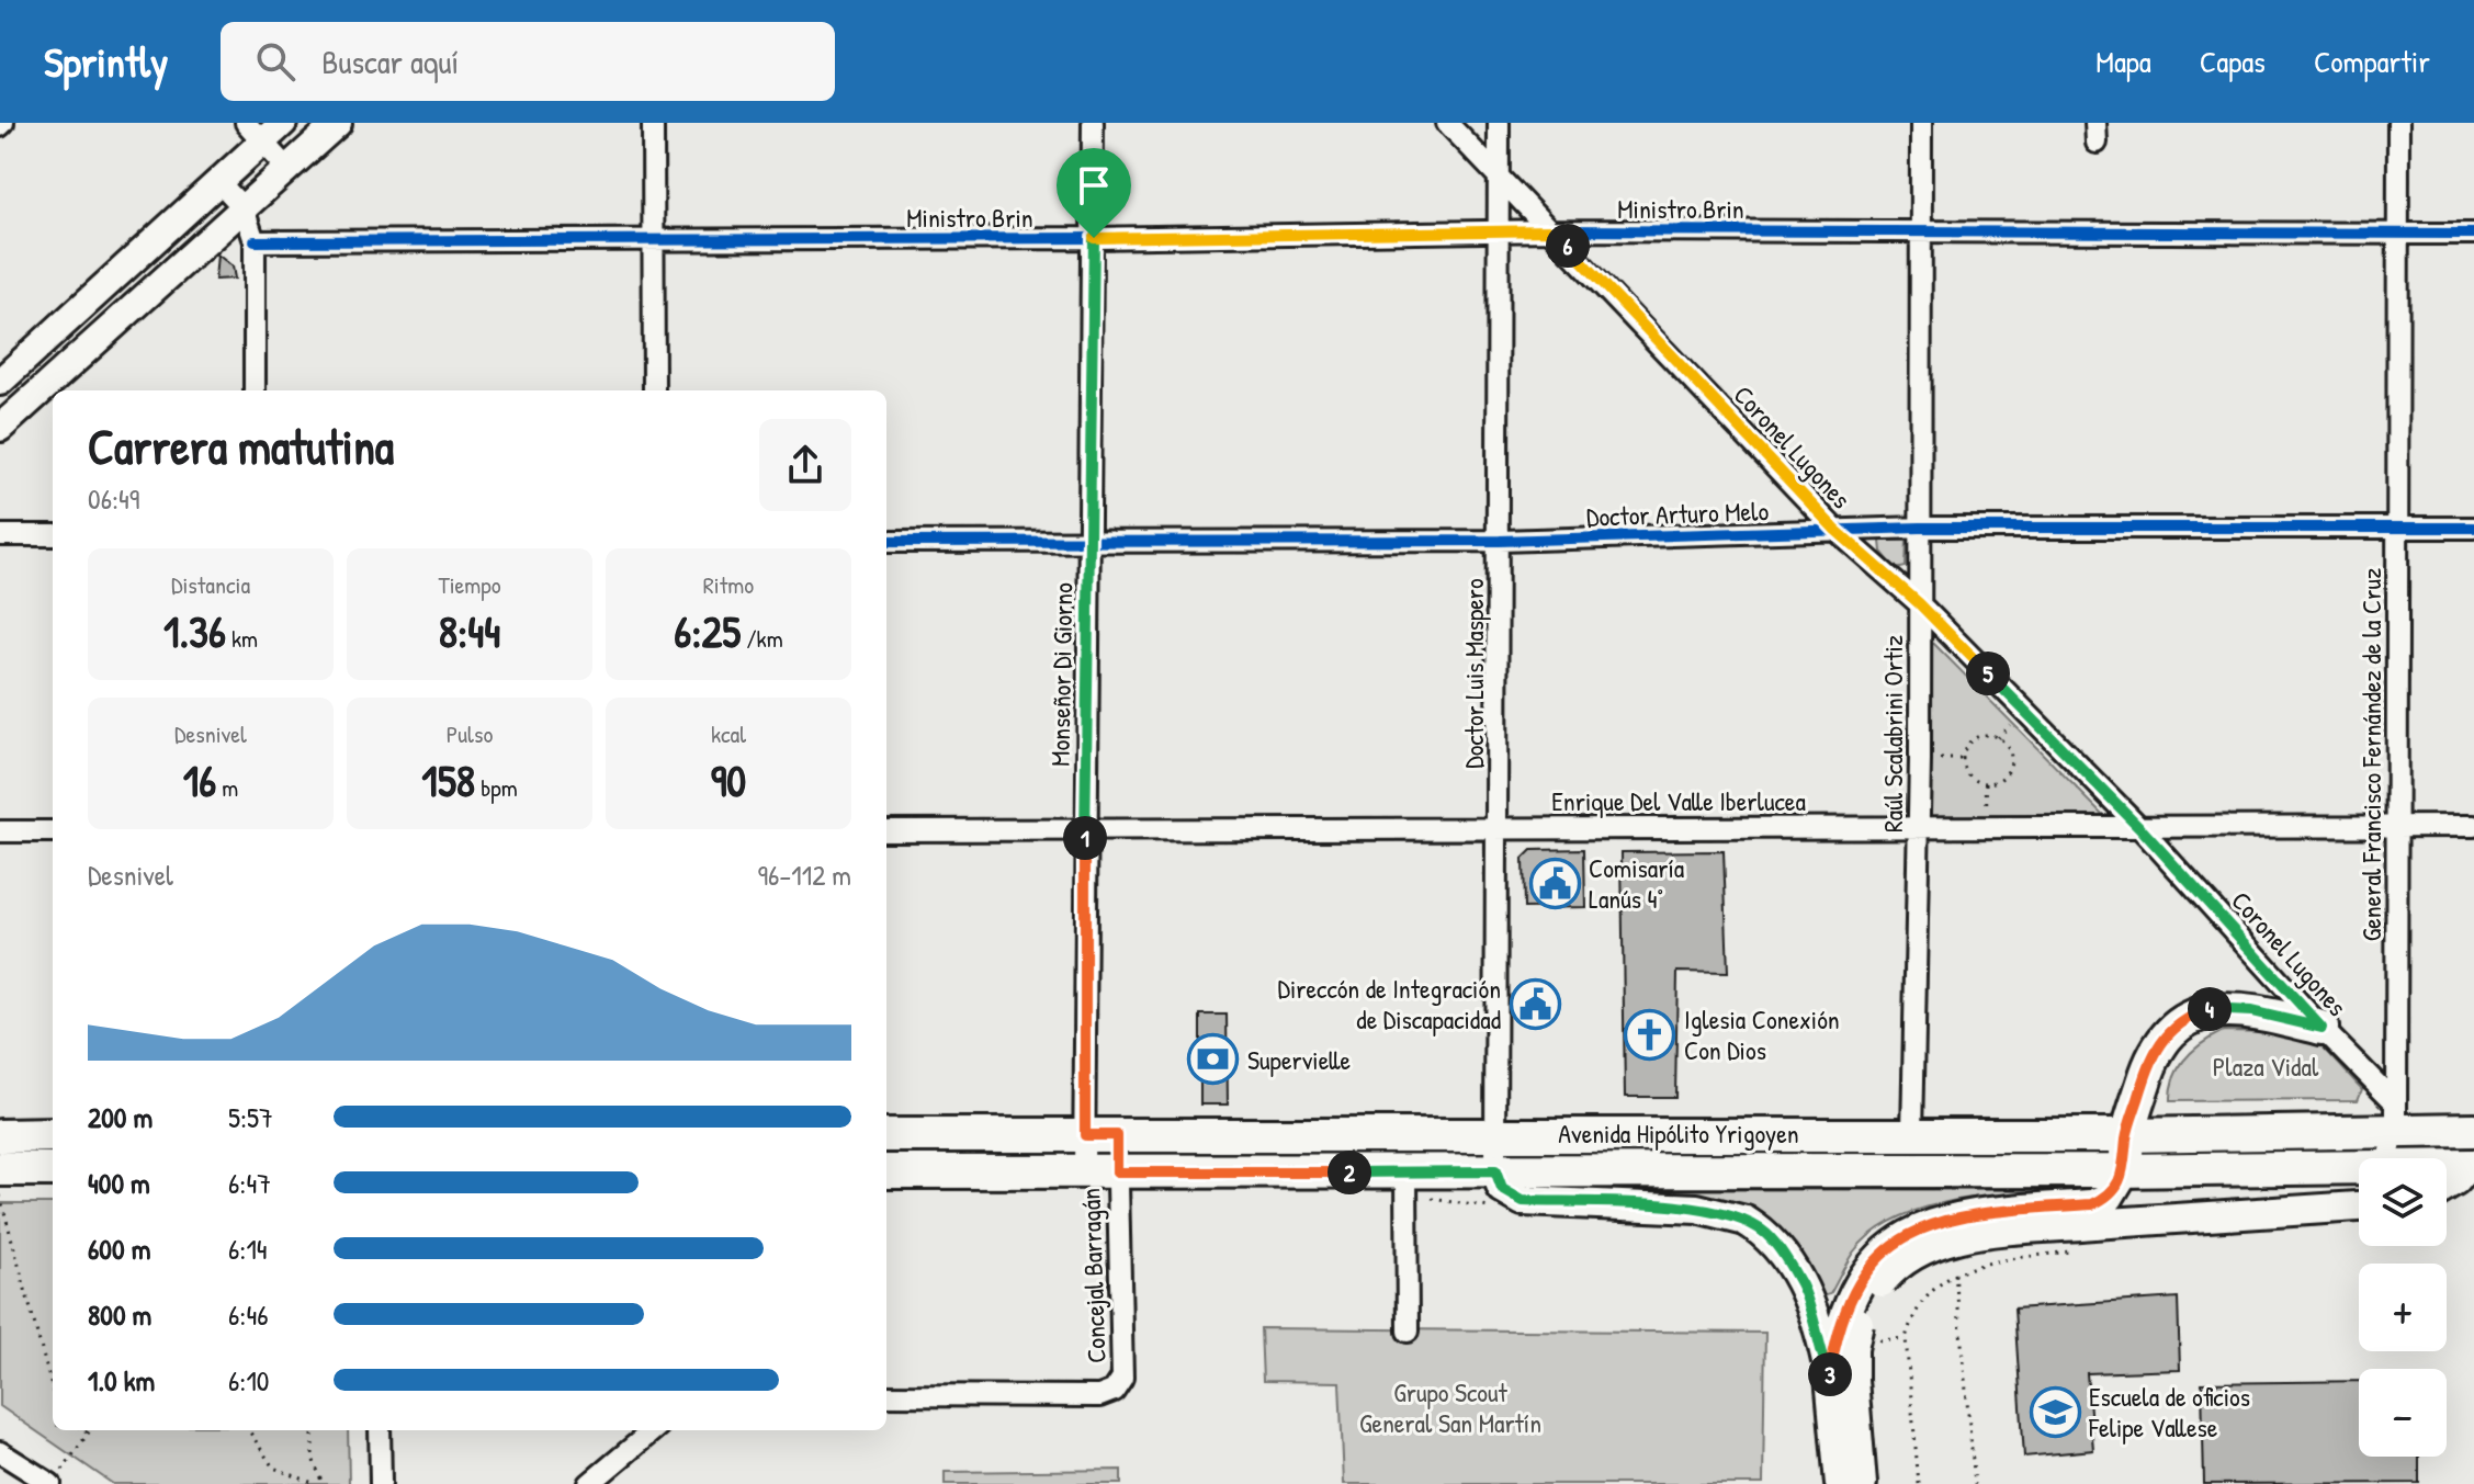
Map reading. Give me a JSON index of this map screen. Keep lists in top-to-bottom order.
{
  "streets": {
    "main road": ["Avenida Hipólito Yrigoyen"],
    "street": [
      "Ministro Brin",
      "Coronel Lugones",
      "Doctor Arturo Melo",
      "Doctor Luis Maspero",
      "Monseñor Di Giorno",
      "Raúl Scalabrini Ortiz",
      "General Francisco Fernández de la Cruz",
      "Enrique Del Valle Iberlucea",
      "Concejal Barragán"
    ]
  },
  "crossings": [
    ["Ministro Brin", "Coronel Lugones"],
    ["Ministro Brin", "Doctor Luis Maspero"],
    ["Ministro Brin", "Monseñor Di Giorno"],
    ["Ministro Brin", "Raúl Scalabrini Ortiz"],
    ["Ministro Brin", "General Francisco Fernández de la Cruz"],
    ["Coronel Lugones", "Doctor Arturo Melo"],
    ["Coronel Lugones", "Doctor Luis Maspero"],
    ["Coronel Lugones", "Raúl Scalabrini Ortiz"],
    ["Coronel Lugones", "General Francisco Fernández de la Cruz"],
    ["Coronel Lugones", "Enrique Del Valle Iberlucea"],
    ["Coronel Lugones", "Avenida Hipólito Yrigoyen"],
    ["Doctor Arturo Melo", "Doctor Luis Maspero"],
    ["Doctor Arturo Melo", "Monseñor Di Giorno"],
    ["Doctor Arturo Melo", "Raúl Scalabrini Ortiz"],
    ["Doctor Arturo Melo", "General Francisco Fernández de la Cruz"],
    ["Doctor Luis Maspero", "Enrique Del Valle Iberlucea"],
    ["Doctor Luis Maspero", "Avenida Hipólito Yrigoyen"],
    ["Monseñor Di Giorno", "Enrique Del Valle Iberlucea"],
    ["Monseñor Di Giorno", "Avenida Hipólito Yrigoyen"],
    ["Monseñor Di Giorno", "Concejal Barragán"],
    ["Raúl Scalabrini Ortiz", "Enrique Del Valle Iberlucea"],
    ["Raúl Scalabrini Ortiz", "Avenida Hipólito Yrigoyen"],
    ["General Francisco Fernández de la Cruz", "Enrique Del Valle Iberlucea"],
    ["General Francisco Fernández de la Cruz", "Avenida Hipólito Yrigoyen"],
    ["Avenida Hipólito Yrigoyen", "Concejal Barragán"]
  ],
  "parks": ["Plaza Vidal", "Grupo Scout General San Martín"],
  "places": {
    "public building": ["Comisaría Lanús 4°", "Direccón de Integración de Discapacidad"],
    "church": ["Iglesia Conexión Con Dios"],
    "bank": ["Supervielle"],
    "school or university": ["Escuela de oficios Felipe Vallese"]
  },
  "page": {
    "header": "Sprintly",
    "search": "Buscar aquí",
    "nav": ["Mapa", "Capas", "Compartir"],
    "pins": [
      "6",
      "5",
      "1",
      "4",
      "2",
      "3"
    ],
    "heading": ["Carrera matutina", "06:49"],
    "stats": [
      ["Distancia", "1.36 km"],
      ["Tiempo", "8:44"],
      ["Ritmo", "6:25 /km"],
      ["Desnivel", "16 m"],
      ["Pulso", "158 bpm"],
      ["kcal", "90"]
    ],
    "chart": ["Desnivel", "96–112 m"],
    "list": [
      {
        "name": "200 m",
        "note": "5:57"
      },
      {
        "name": "400 m",
        "note": "6:47"
      },
      {
        "name": "600 m",
        "note": "6:14"
      },
      {
        "name": "800 m",
        "note": "6:46"
      },
      {
        "name": "1.0 km",
        "note": "6:10"
      }
    ],
    "map_buttons": ["+", "−"]
  }
}
